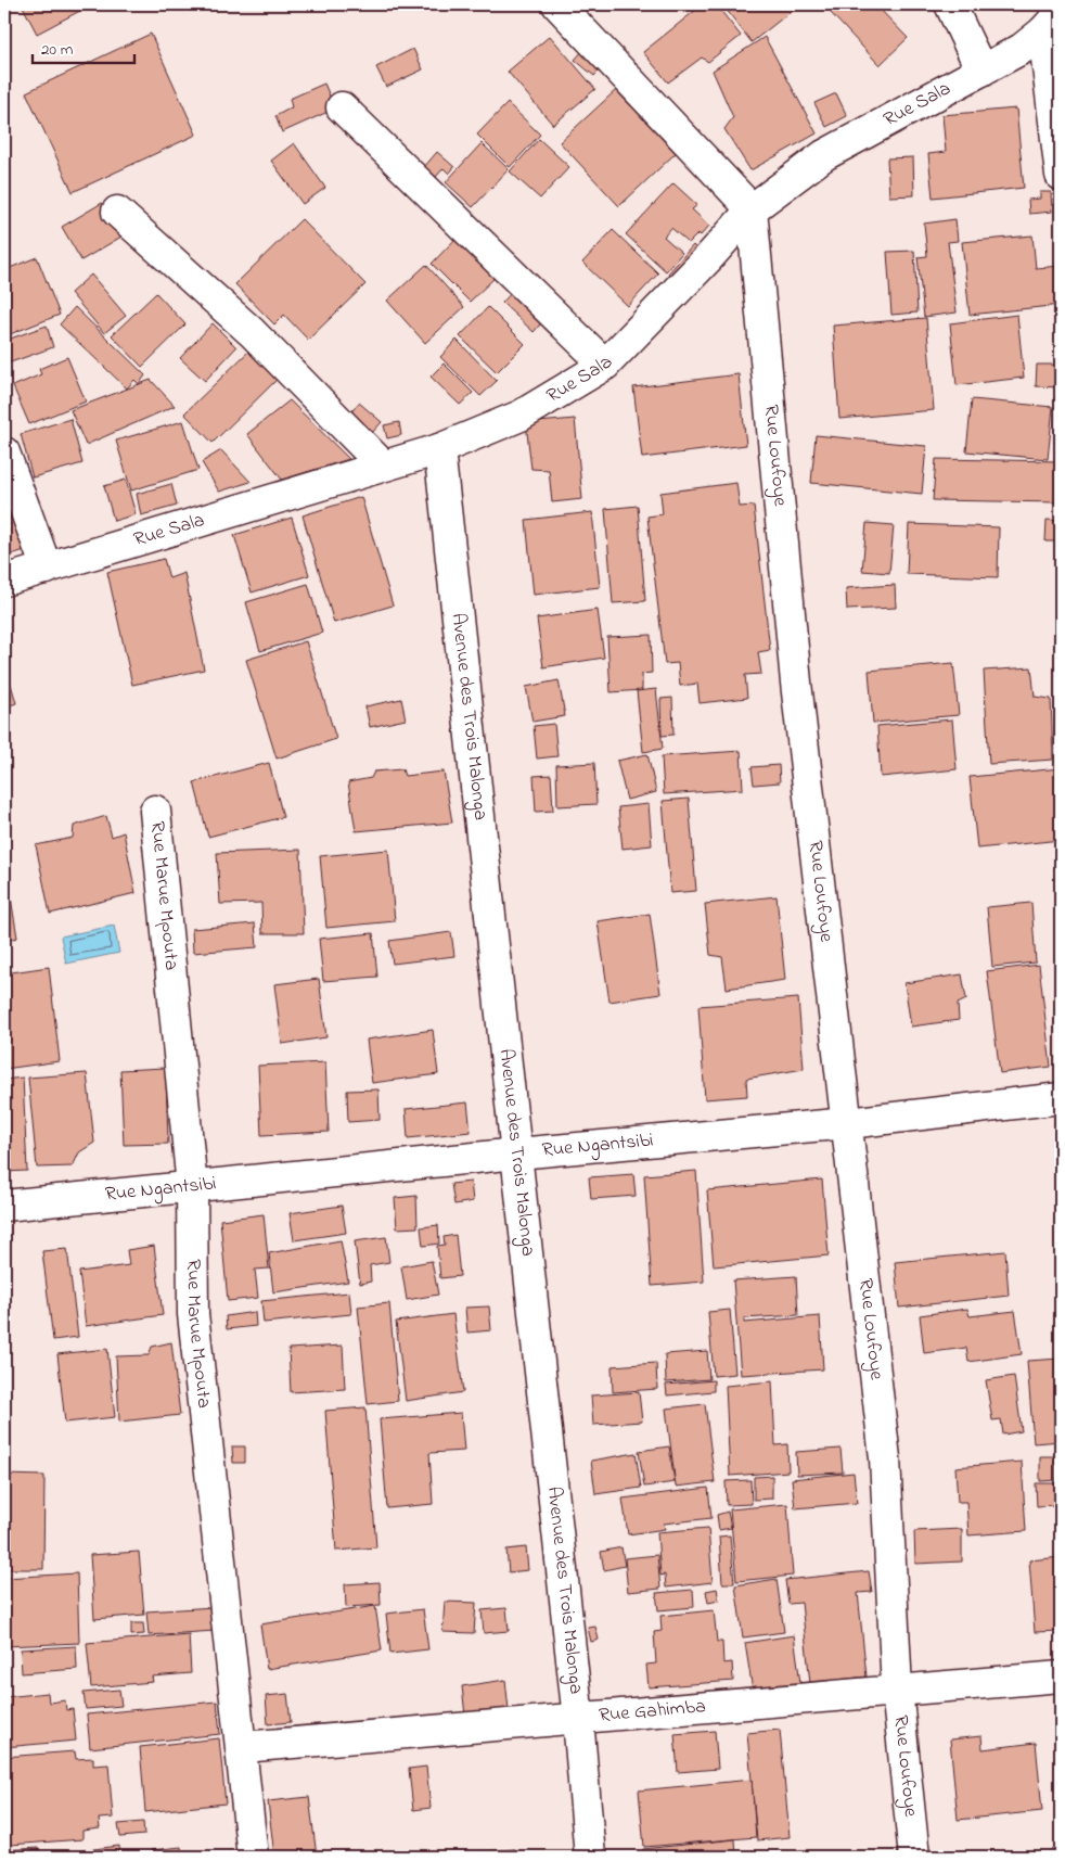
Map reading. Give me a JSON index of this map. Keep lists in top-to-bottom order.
{
  "streets": {
    "street": [
      "Rue Sala",
      "Rue Loufoye",
      "Avenue des Trois Malonga",
      "Rue Marue Mpouta",
      "Rue Ngantsibi",
      "Rue Gahimba"
    ]
  },
  "crossings": [
    ["Rue Sala", "Rue Loufoye"],
    ["Rue Sala", "Avenue des Trois Malonga"],
    ["Rue Loufoye", "Rue Ngantsibi"],
    ["Rue Loufoye", "Rue Gahimba"],
    ["Avenue des Trois Malonga", "Rue Ngantsibi"],
    ["Avenue des Trois Malonga", "Rue Gahimba"],
    ["Rue Marue Mpouta", "Rue Ngantsibi"],
    ["Rue Marue Mpouta", "Rue Gahimba"]
  ],
  "scale_bar": "20 m"
}
